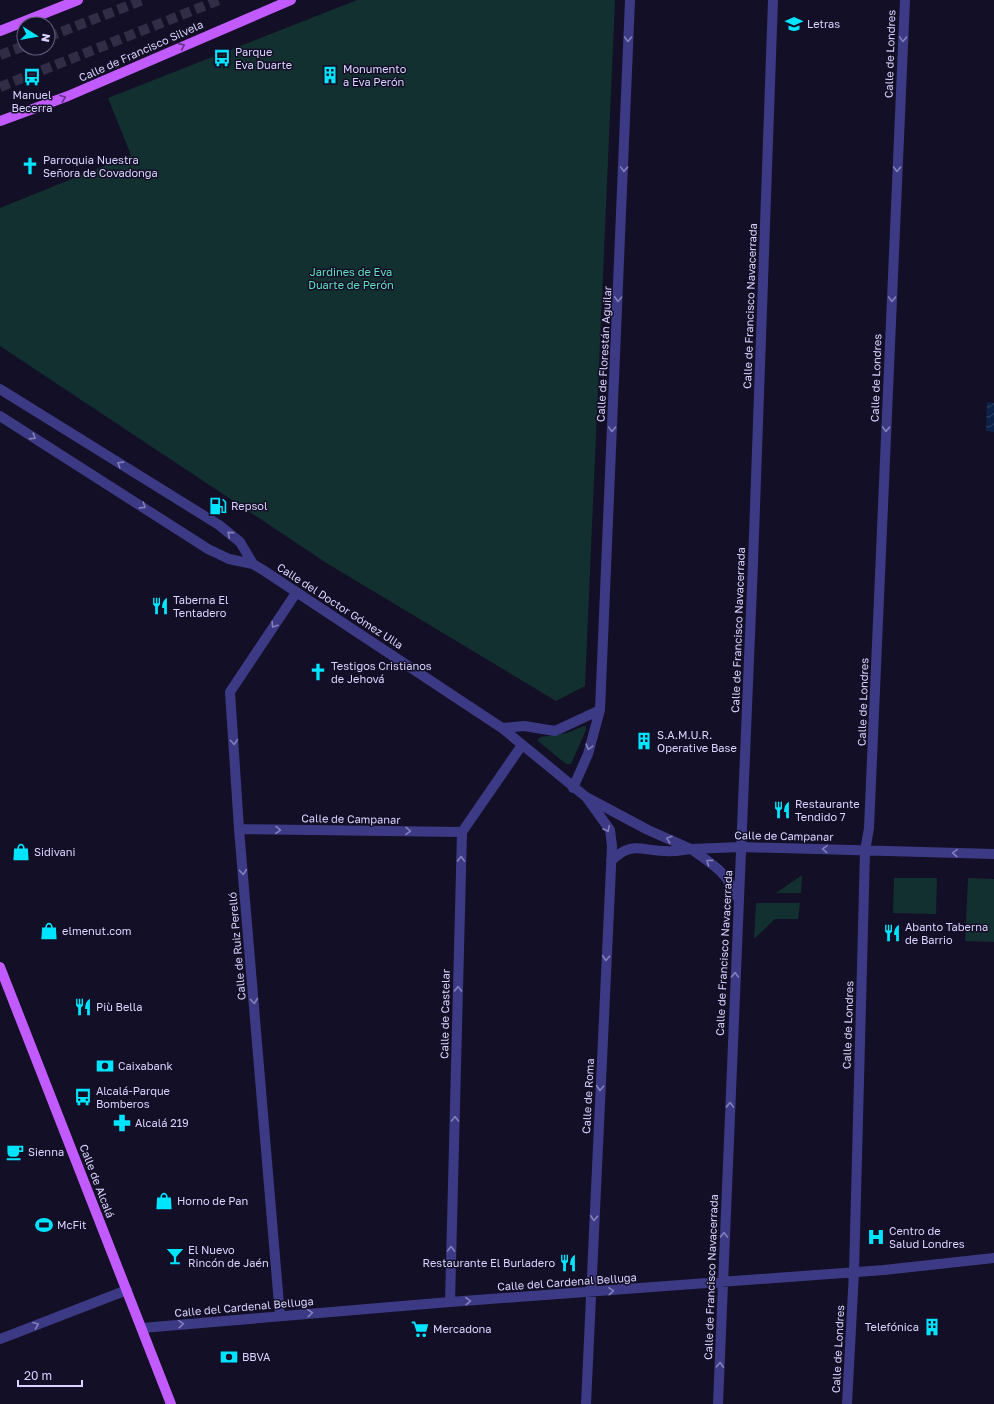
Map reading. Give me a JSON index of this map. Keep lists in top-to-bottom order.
{
  "streets": {
    "main road": ["Calle de Francisco Silvela", "Calle de Alcalá"],
    "street": [
      "Calle de Londres",
      "Calle de Francisco Navacerrada",
      "Calle de Florestán Aguilar",
      "Calle del Doctor Gómez Ulla",
      "Calle de Campanar",
      "Calle de Ruiz Perelló",
      "Calle de Castelar",
      "Calle de Roma",
      "Calle del Cardenal Belluga"
    ]
  },
  "crossings": [
    ["Calle de Londres", "Calle de Campanar"],
    ["Calle de Londres", "Calle del Cardenal Belluga"],
    ["Calle de Francisco Navacerrada", "Calle de Campanar"],
    ["Calle de Francisco Navacerrada", "Calle del Cardenal Belluga"],
    ["Calle de Florestán Aguilar", "Calle del Doctor Gómez Ulla"],
    ["Calle del Doctor Gómez Ulla", "Calle de Campanar"],
    ["Calle del Doctor Gómez Ulla", "Calle de Ruiz Perelló"],
    ["Calle del Doctor Gómez Ulla", "Calle de Roma"],
    ["Calle de Campanar", "Calle de Ruiz Perelló"],
    ["Calle de Campanar", "Calle de Castelar"],
    ["Calle de Campanar", "Calle de Roma"],
    ["Calle de Ruiz Perelló", "Calle del Cardenal Belluga"],
    ["Calle de Castelar", "Calle del Cardenal Belluga"],
    ["Calle de Roma", "Calle del Cardenal Belluga"],
    ["Calle de Alcalá", "Calle del Cardenal Belluga"]
  ],
  "one_way": [
    "Calle de Francisco Silvela",
    "Calle de Londres",
    "Calle de Francisco Navacerrada",
    "Calle de Florestán Aguilar",
    "Calle de Ruiz Perelló",
    "Calle de Castelar",
    "Calle de Roma",
    "Calle del Cardenal Belluga"
  ],
  "parks": ["Jardines de Eva Duarte de Perón"],
  "places": {
    "school or university": ["Letras"],
    "bus stop": ["Parque Eva Duarte", "Manuel Becerra", "Alcalá-Parque Bomberos"],
    "building": ["Monumento a Eva Perón", "S.A.M.U.R. Operative Base", "Telefónica"],
    "church": ["Parroquia Nuestra Señora de Covadonga", "Testigos Cristianos de Jehová"],
    "fuel station": ["Repsol"],
    "restaurant": [
      "Taberna El Tentadero",
      "Restaurante Tendido 7",
      "Abanto Taberna de Barrio",
      "Più Bella",
      "Restaurante El Burladero"
    ],
    "shop": ["Sidivani", "elmenut.com", "Horno de Pan"],
    "bank": ["Caixabank", "BBVA"],
    "pharmacy": ["Alcalá 219"],
    "cafe": ["Sienna"],
    "sports": ["McFit"],
    "hospital": ["Centro de Salud Londres"],
    "bar": ["El Nuevo Rincón de Jaén"],
    "supermarket": ["Mercadona"]
  },
  "scale_bar": "20 m",
  "north": "right"
}
